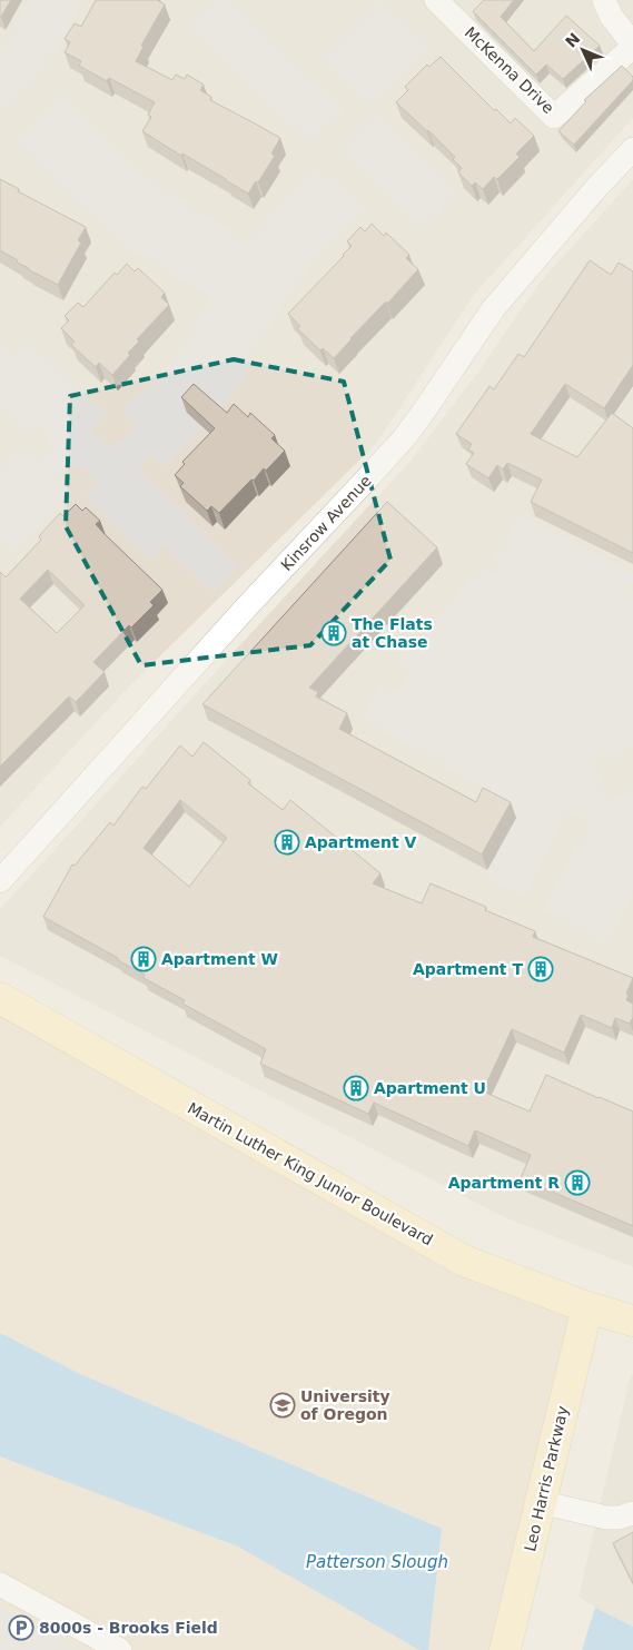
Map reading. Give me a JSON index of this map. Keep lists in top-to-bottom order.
{
  "streets": {
    "main road": ["Martin Luther King Junior Boulevard", "Leo Harris Parkway"],
    "street": ["McKenna Drive", "Kinsrow Avenue"]
  },
  "crossings": [
    ["Martin Luther King Junior Boulevard", "Leo Harris Parkway"]
  ],
  "water": ["Patterson Slough"],
  "places": {
    "building": [
      "The Flats at Chase",
      "Apartment V",
      "Apartment W",
      "Apartment T",
      "Apartment U",
      "Apartment R"
    ],
    "school or university": ["University of Oregon"],
    "parking": ["8000s - Brooks Field"]
  },
  "north": "top left"
}
